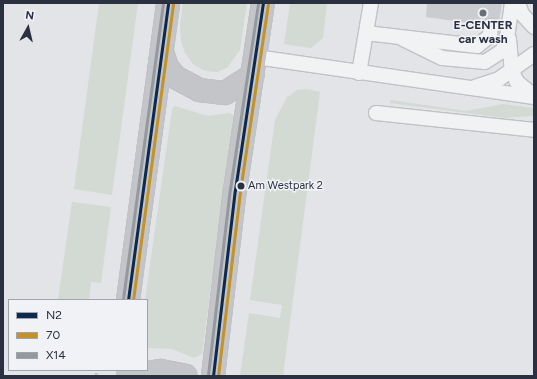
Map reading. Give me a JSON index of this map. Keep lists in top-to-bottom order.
{
  "places": ["E-CENTER car wash", "Am Westpark 2"],
  "lines": ["transit line N2", "transit line X14", "transit line 70"],
  "legend": ["N2", "70", "X14"],
  "north": "top"
}
